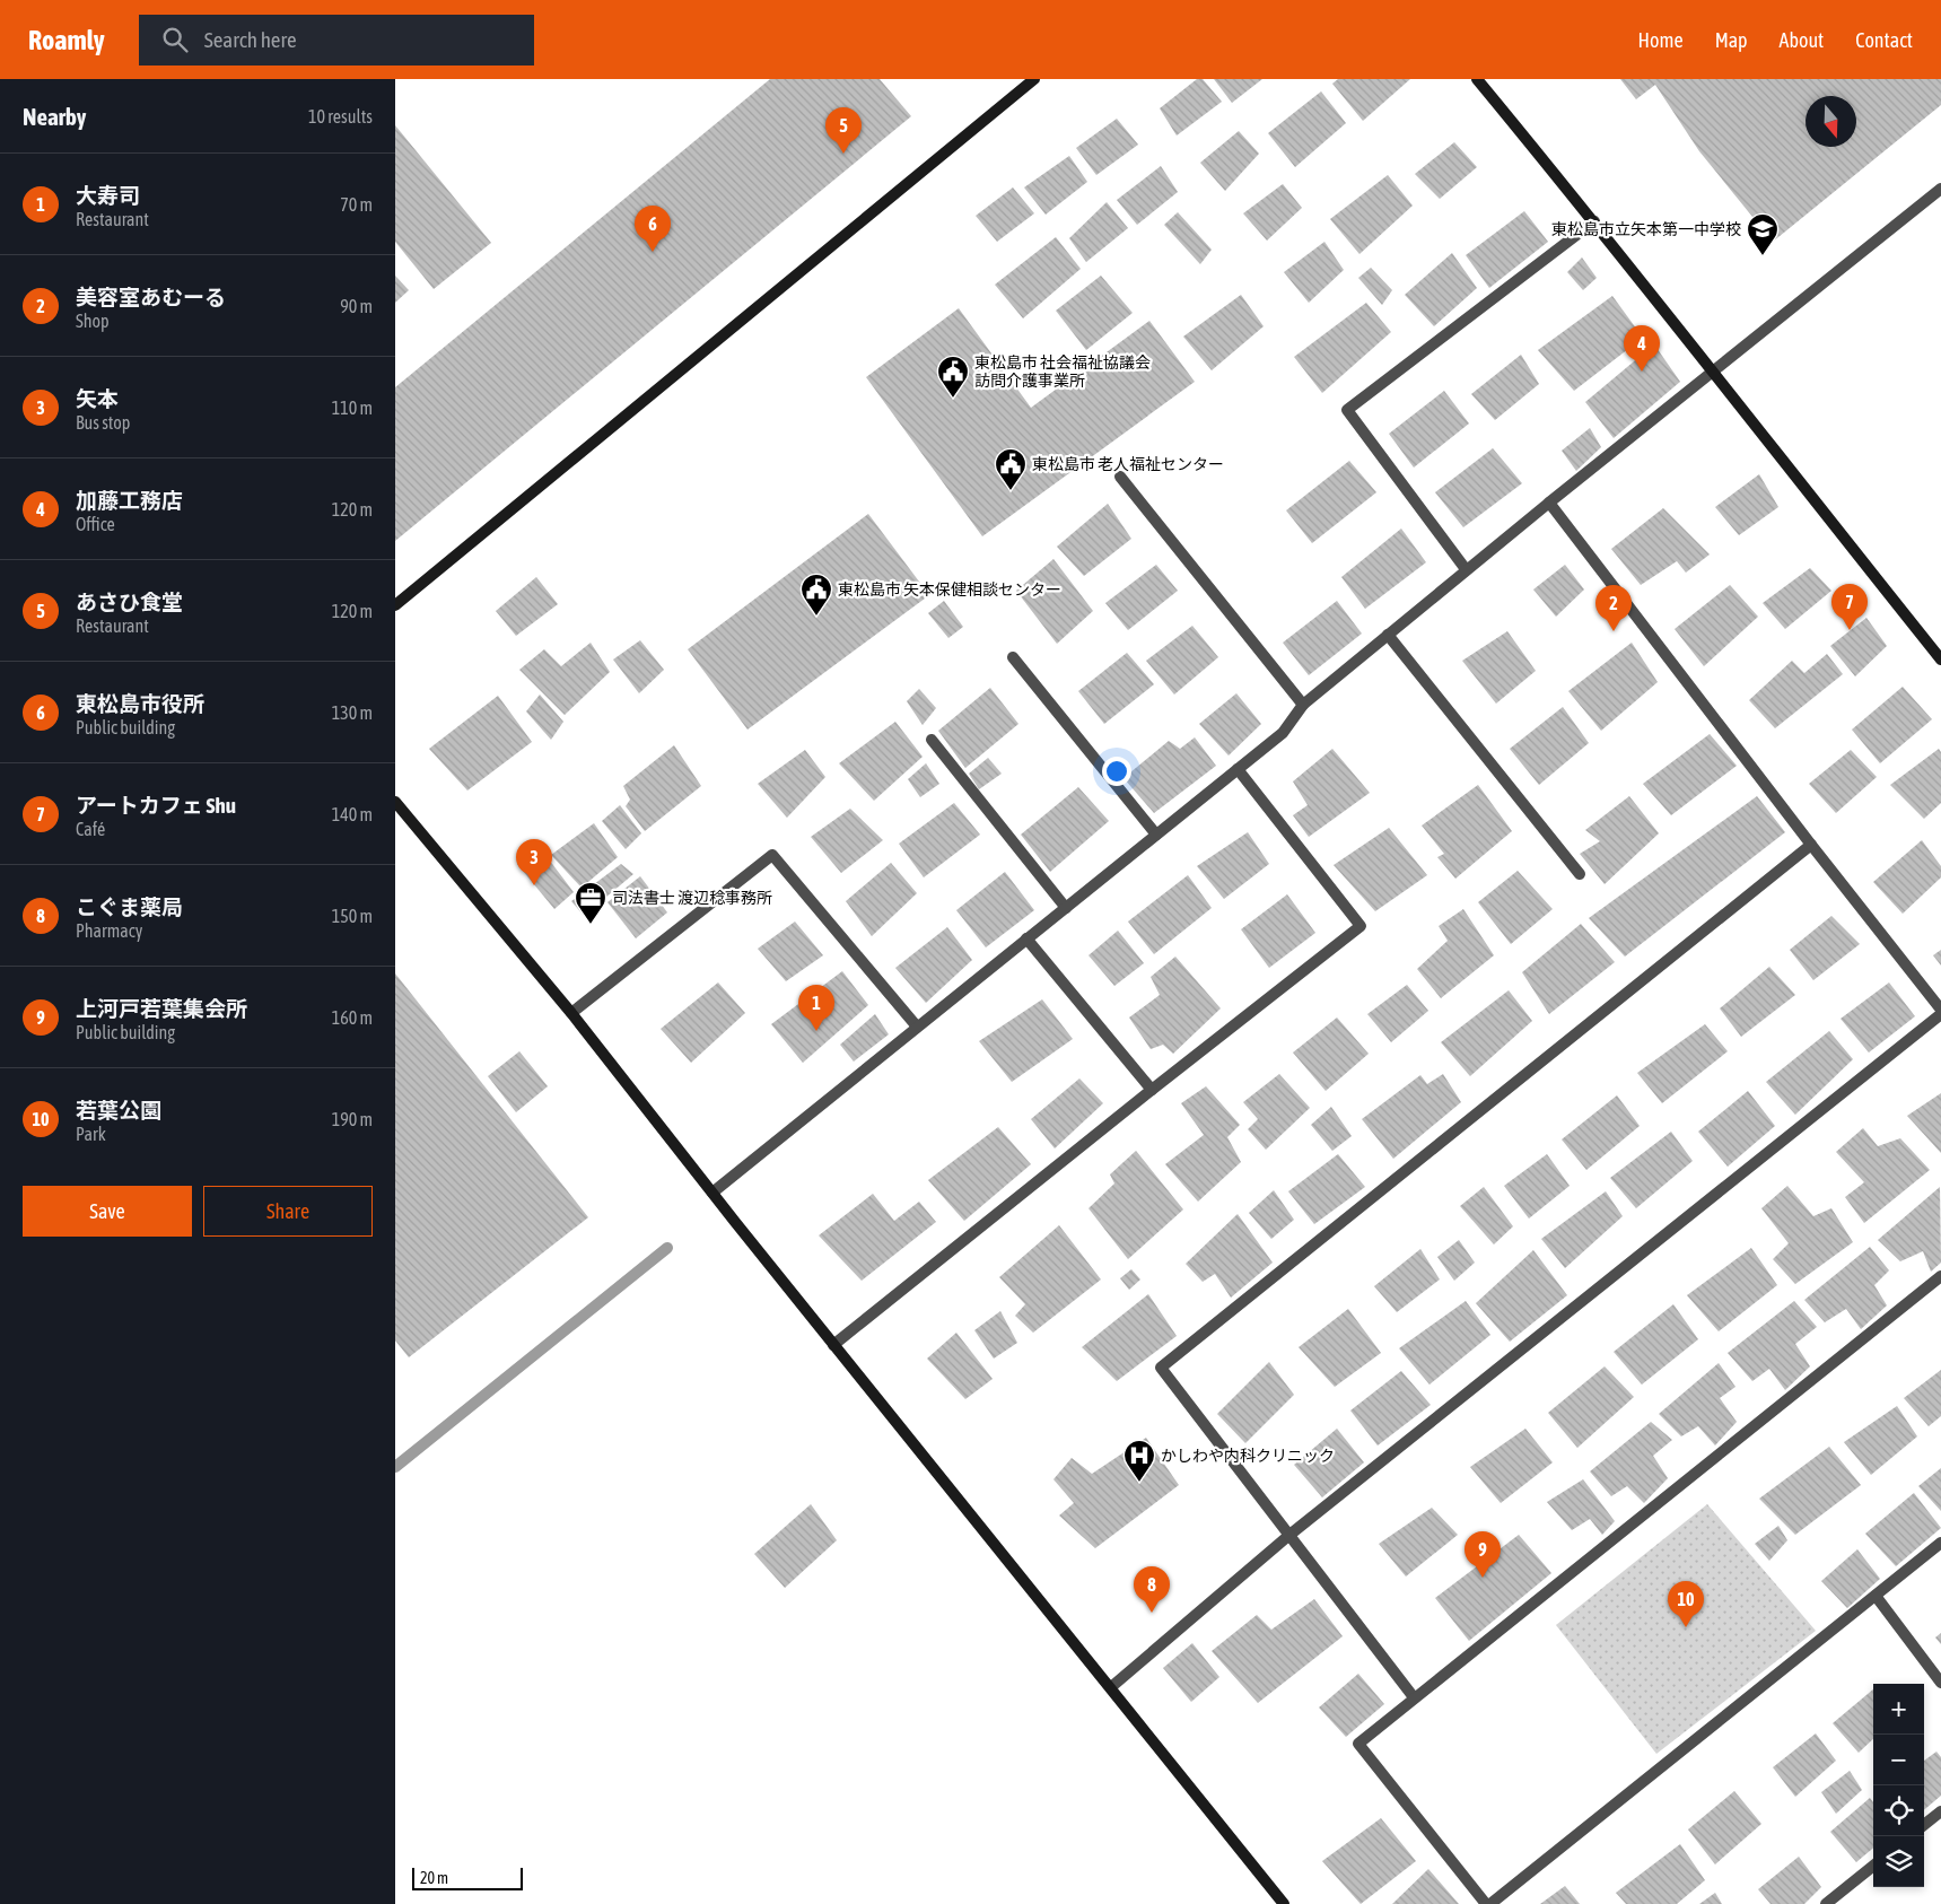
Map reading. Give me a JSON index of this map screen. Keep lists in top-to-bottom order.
{
  "places": {
    "school or university": ["東松島市立矢本第一中学校"],
    "public building": ["東松島市 社会福祉協議会 訪問介護事業所", "東松島市 老人福祉センター", "東松島市 矢本保健相談センター"],
    "office": ["司法書士 渡辺稔事務所"],
    "hospital": ["かしわや内科クリニック"]
  },
  "scale_bar": "20 m",
  "north": "bottom",
  "page": {
    "header": "Roamly",
    "search": "Search here",
    "nav": [
      "Home",
      "Map",
      "About",
      "Contact"
    ],
    "heading": ["Nearby", "10 results"],
    "pins": [
      "5",
      "6",
      "4",
      "7",
      "2",
      "3",
      "1",
      "9",
      "8",
      "10"
    ],
    "list": [
      {
        "mark": "1",
        "name": "大寿司",
        "note": "Restaurant",
        "value": "70 m"
      },
      {
        "mark": "2",
        "name": "美容室あむーる",
        "note": "Shop",
        "value": "90 m"
      },
      {
        "mark": "3",
        "name": "矢本",
        "note": "Bus stop",
        "value": "110 m"
      },
      {
        "mark": "4",
        "name": "加藤工務店",
        "note": "Office",
        "value": "120 m"
      },
      {
        "mark": "5",
        "name": "あさひ食堂",
        "note": "Restaurant",
        "value": "120 m"
      },
      {
        "mark": "6",
        "name": "東松島市役所",
        "note": "Public building",
        "value": "130 m"
      },
      {
        "mark": "7",
        "name": "アートカフェ Shu",
        "note": "Café",
        "value": "140 m"
      },
      {
        "mark": "8",
        "name": "こぐま薬局",
        "note": "Pharmacy",
        "value": "150 m"
      },
      {
        "mark": "9",
        "name": "上河戸若葉集会所",
        "note": "Public building",
        "value": "160 m"
      },
      {
        "mark": "10",
        "name": "若葉公園",
        "note": "Park",
        "value": "190 m"
      }
    ],
    "buttons": ["Save", "Share"],
    "map_buttons": ["+", "−"],
    "scale": "20 m"
  }
}
